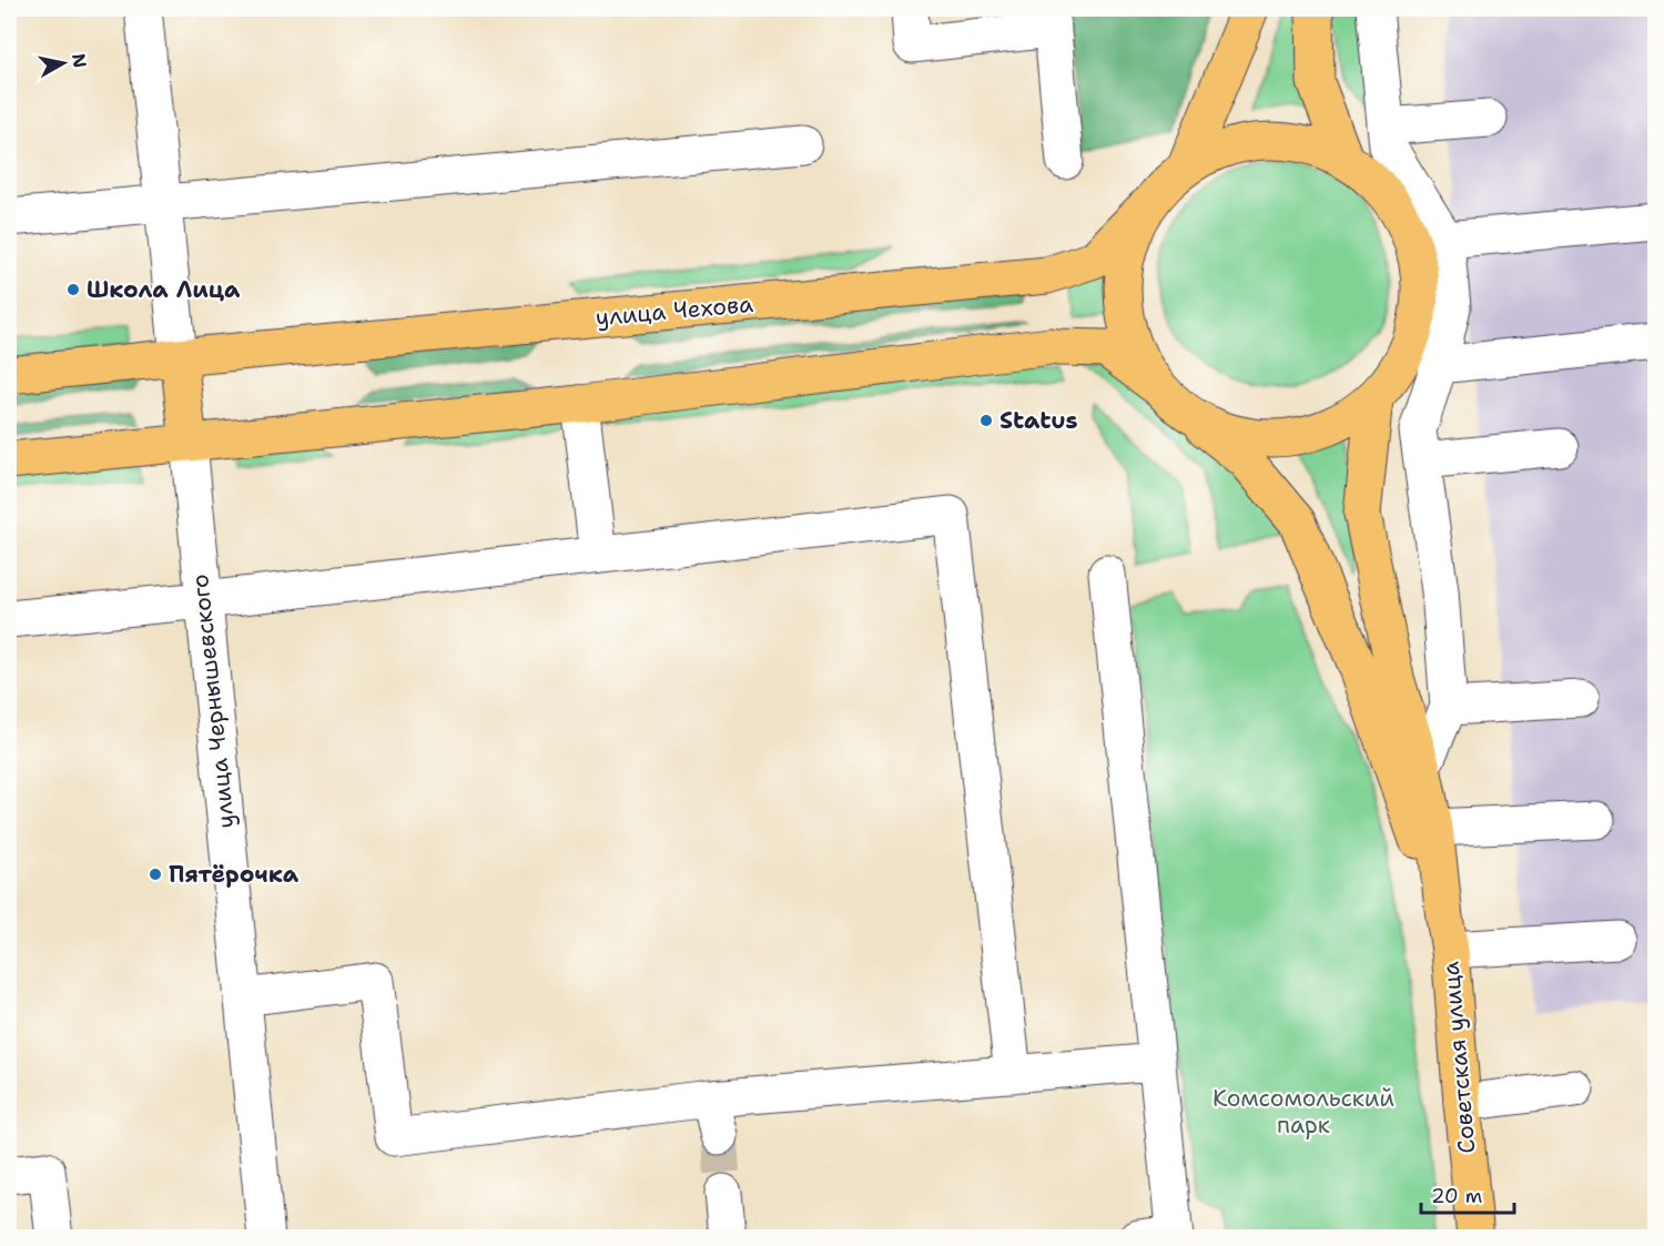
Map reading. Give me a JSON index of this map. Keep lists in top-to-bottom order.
{
  "streets": {
    "main road": ["улица Чехова", "Советская улица"],
    "street": ["улица Чернышевского"]
  },
  "parks": ["Комсомольский парк"],
  "places": ["Школа Лица", "Status", "Пятёрочка"],
  "scale_bar": "20 m",
  "north": "right"
}
